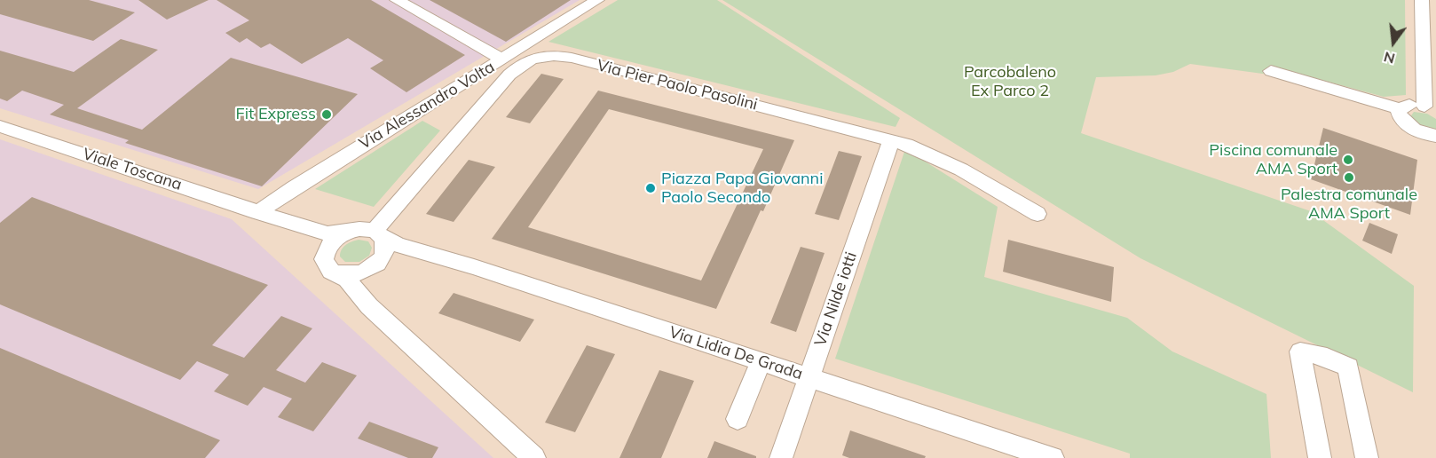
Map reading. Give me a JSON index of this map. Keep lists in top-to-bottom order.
{
  "streets": {
    "street": [
      "Via Pier Paolo Pasolini",
      "Via Alessandro Volta",
      "Viale Toscana",
      "Via Nilde iotti",
      "Via Lidia De Grada"
    ]
  },
  "crossings": [
    ["Via Pier Paolo Pasolini", "Viale Toscana"],
    ["Via Pier Paolo Pasolini", "Via Nilde iotti"],
    ["Via Pier Paolo Pasolini", "Via Lidia De Grada"],
    ["Via Alessandro Volta", "Viale Toscana"],
    ["Viale Toscana", "Via Lidia De Grada"],
    ["Via Nilde iotti", "Via Lidia De Grada"]
  ],
  "parks": ["Parcobaleno Ex Parco 2"],
  "places": [
    "Fit Express",
    "Piscina comunale AMA Sport",
    "Palestra comunale AMA Sport",
    "Piazza Papa Giovanni Paolo Secondo"
  ],
  "north": "bottom"
}
